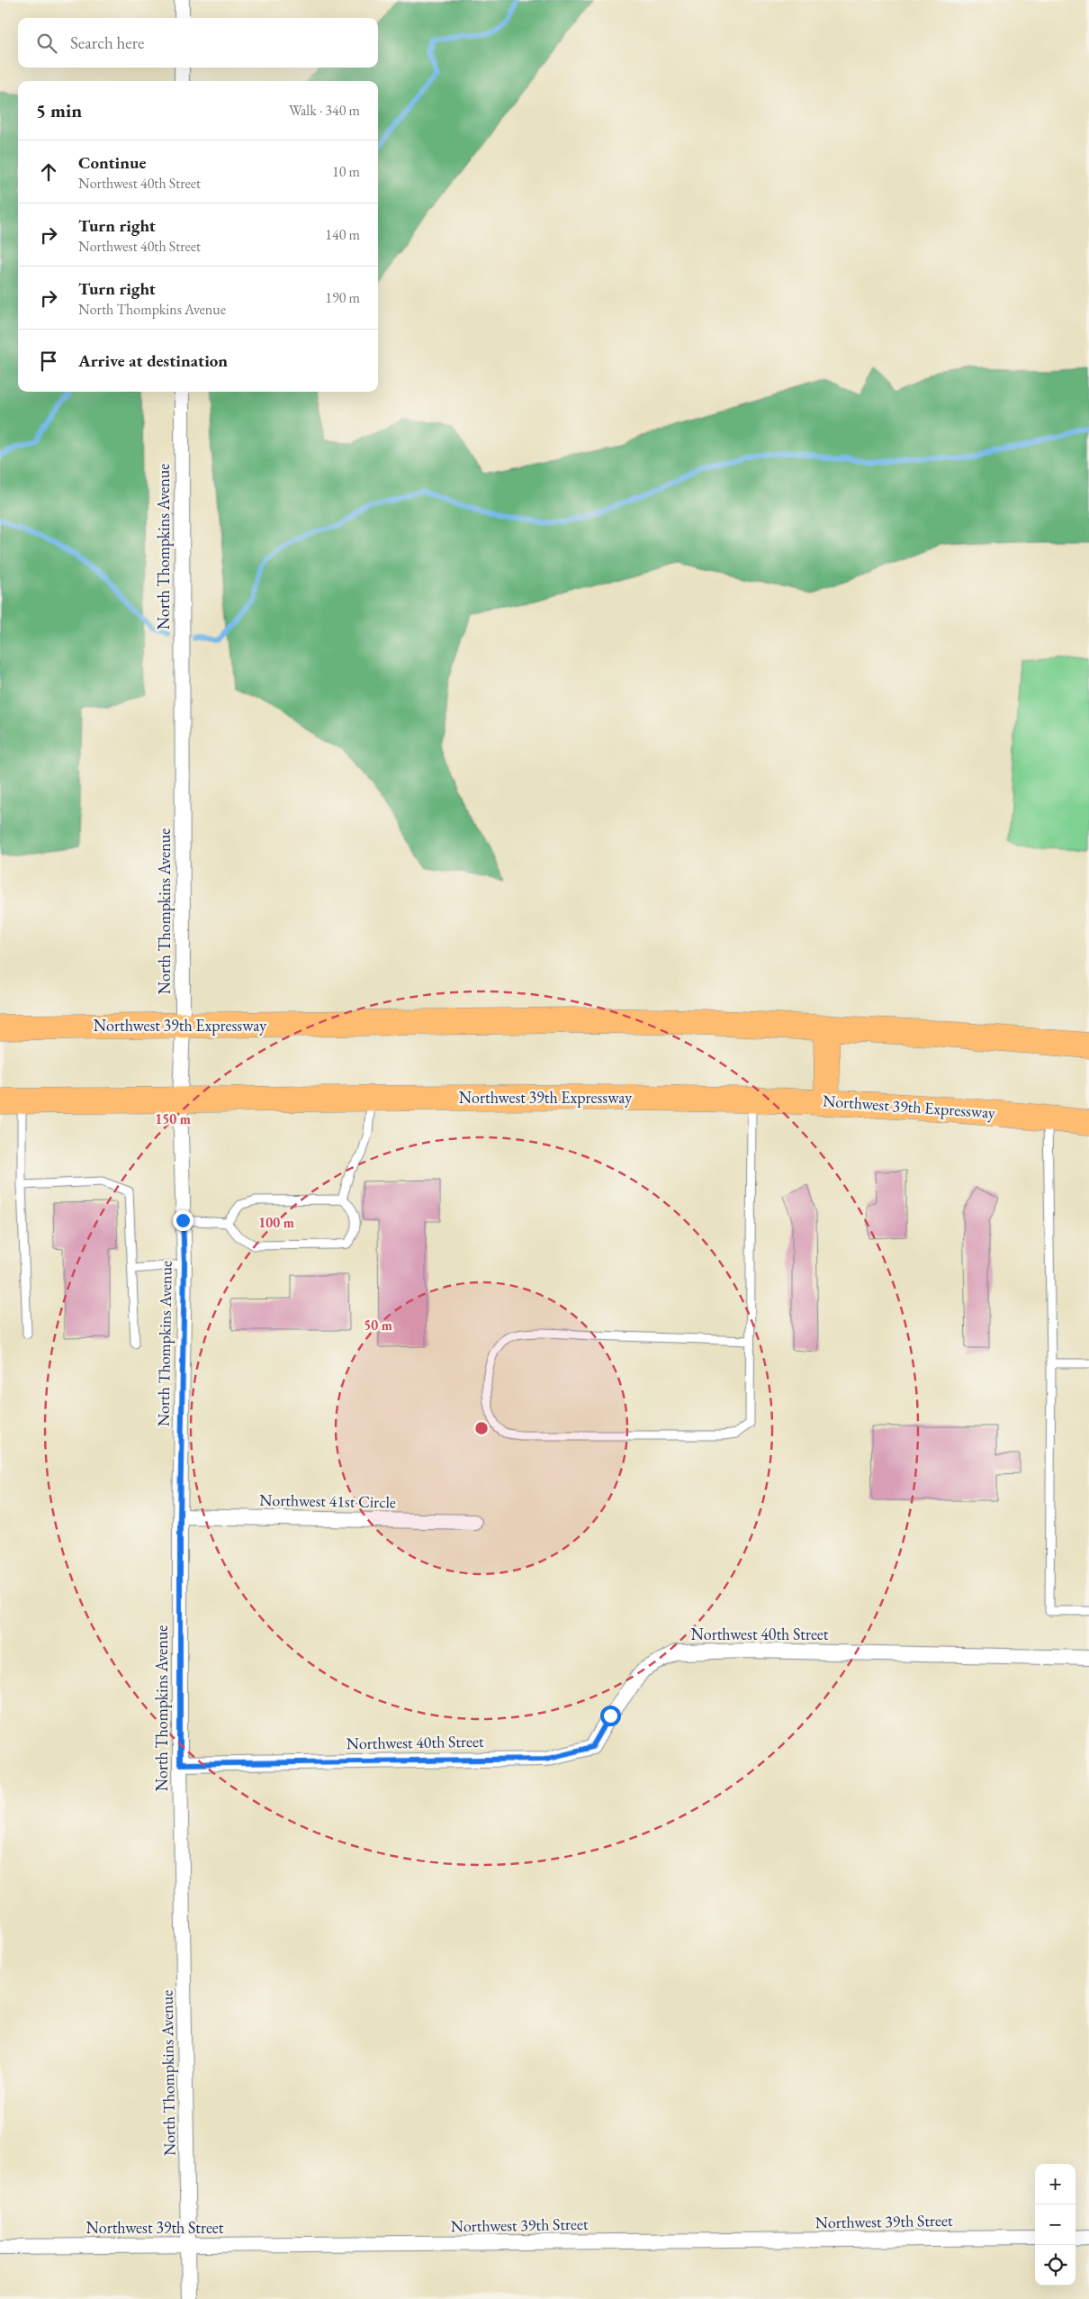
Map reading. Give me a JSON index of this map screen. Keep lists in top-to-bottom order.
{
  "streets": {
    "highway": ["Northwest 39th Expressway"],
    "street": [
      "North Thompkins Avenue",
      "Northwest 41st Circle",
      "Northwest 40th Street",
      "Northwest 39th Street"
    ]
  },
  "crossings": [
    ["North Thompkins Avenue", "Northwest 39th Expressway"],
    ["North Thompkins Avenue", "Northwest 41st Circle"],
    ["North Thompkins Avenue", "Northwest 40th Street"],
    ["North Thompkins Avenue", "Northwest 39th Street"]
  ],
  "page": {
    "search": "Search here",
    "heading": ["5 min", "Walk · 340 m"],
    "list": [
      ["Continue", "Northwest 40th Street", "10 m"],
      ["Turn right", "Northwest 40th Street", "140 m"],
      ["Turn right", "North Thompkins Avenue", "190 m"],
      "Arrive at destination"
    ],
    "map_buttons": ["+", "−"]
  },
  "rings": ["150 m", "100 m", "50 m"]
}
